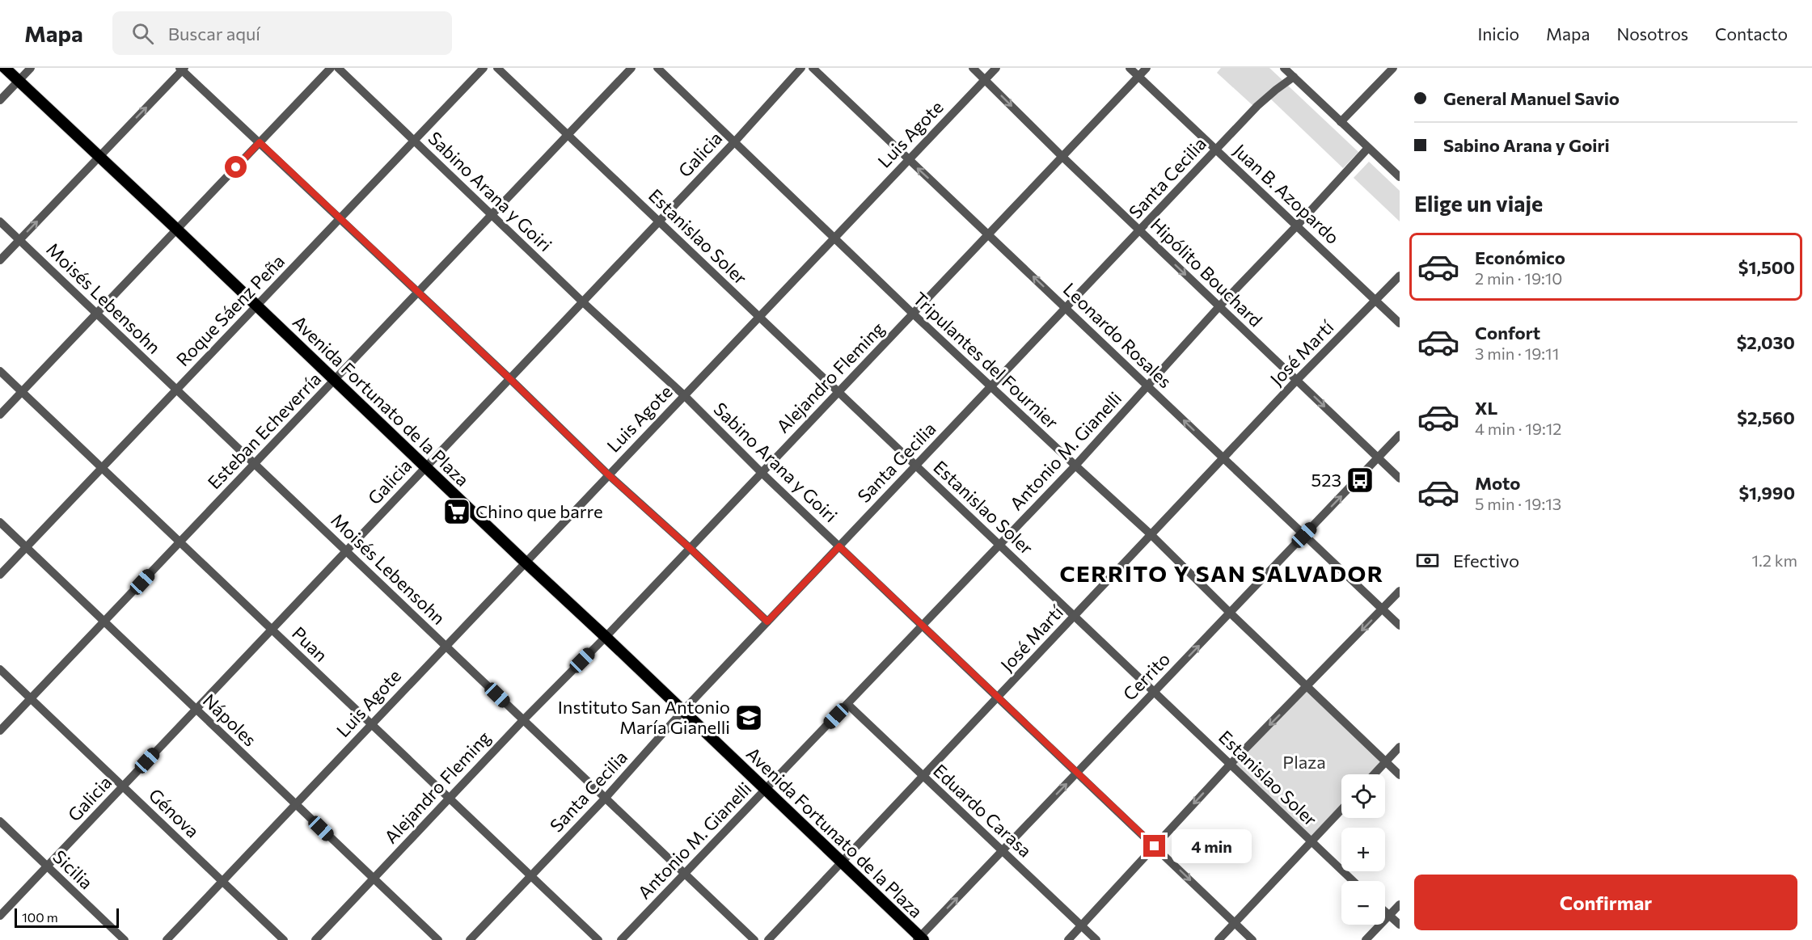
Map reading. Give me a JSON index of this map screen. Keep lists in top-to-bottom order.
{
  "streets": {
    "main road": ["Avenida Fortunato de la Plaza"],
    "street": [
      "Luis Agote",
      "Galicia",
      "Santa Cecilia",
      "Sabino Arana y Goiri",
      "Juan B. Azopardo",
      "Estanislao Soler",
      "Hipólito Bouchard",
      "Moisés Lebensohn",
      "Roque Sáenz Peña",
      "Leonardo Rosales",
      "José Martí",
      "Tripulantes del Fournier",
      "Alejandro Fleming",
      "Esteban Echeverría",
      "Antonio M. Gianelli",
      "Puan",
      "Cerrito",
      "Nápoles",
      "Eduardo Carasa",
      "Génova",
      "Sicilia"
    ]
  },
  "crossings": [
    ["Luis Agote", "Sabino Arana y Goiri"],
    ["Luis Agote", "Estanislao Soler"],
    ["Luis Agote", "Hipólito Bouchard"],
    ["Luis Agote", "Moisés Lebensohn"],
    ["Luis Agote", "Leonardo Rosales"],
    ["Luis Agote", "Tripulantes del Fournier"],
    ["Luis Agote", "Avenida Fortunato de la Plaza"],
    ["Luis Agote", "Puan"],
    ["Luis Agote", "Nápoles"],
    ["Luis Agote", "Génova"],
    ["Galicia", "Sabino Arana y Goiri"],
    ["Galicia", "Estanislao Soler"],
    ["Galicia", "Moisés Lebensohn"],
    ["Galicia", "Tripulantes del Fournier"],
    ["Galicia", "Avenida Fortunato de la Plaza"],
    ["Galicia", "Puan"],
    ["Galicia", "Nápoles"],
    ["Galicia", "Génova"],
    ["Galicia", "Sicilia"],
    ["Santa Cecilia", "Sabino Arana y Goiri"],
    ["Santa Cecilia", "Juan B. Azopardo"],
    ["Santa Cecilia", "Estanislao Soler"],
    ["Santa Cecilia", "Hipólito Bouchard"],
    ["Santa Cecilia", "Moisés Lebensohn"],
    ["Santa Cecilia", "Leonardo Rosales"],
    ["Santa Cecilia", "Tripulantes del Fournier"],
    ["Santa Cecilia", "Avenida Fortunato de la Plaza"],
    ["Santa Cecilia", "Puan"],
    ["Sabino Arana y Goiri", "Roque Sáenz Peña"],
    ["Sabino Arana y Goiri", "José Martí"],
    ["Sabino Arana y Goiri", "Alejandro Fleming"],
    ["Sabino Arana y Goiri", "Esteban Echeverría"],
    ["Sabino Arana y Goiri", "Antonio M. Gianelli"],
    ["Sabino Arana y Goiri", "Cerrito"],
    ["Juan B. Azopardo", "José Martí"],
    ["Juan B. Azopardo", "Alejandro Fleming"],
    ["Juan B. Azopardo", "Antonio M. Gianelli"],
    ["Estanislao Soler", "José Martí"],
    ["Estanislao Soler", "Alejandro Fleming"],
    ["Estanislao Soler", "Esteban Echeverría"],
    ["Estanislao Soler", "Antonio M. Gianelli"],
    ["Estanislao Soler", "Cerrito"],
    ["Hipólito Bouchard", "José Martí"],
    ["Hipólito Bouchard", "Alejandro Fleming"],
    ["Hipólito Bouchard", "Antonio M. Gianelli"],
    ["Hipólito Bouchard", "Cerrito"],
    ["Moisés Lebensohn", "Roque Sáenz Peña"],
    ["Moisés Lebensohn", "Alejandro Fleming"],
    ["Moisés Lebensohn", "Esteban Echeverría"],
    ["Moisés Lebensohn", "Antonio M. Gianelli"],
    ["Roque Sáenz Peña", "Avenida Fortunato de la Plaza"],
    ["Roque Sáenz Peña", "Puan"],
    ["Roque Sáenz Peña", "Nápoles"],
    ["Leonardo Rosales", "José Martí"],
    ["Leonardo Rosales", "Alejandro Fleming"],
    ["Leonardo Rosales", "Antonio M. Gianelli"],
    ["Leonardo Rosales", "Cerrito"],
    ["José Martí", "Tripulantes del Fournier"],
    ["José Martí", "Avenida Fortunato de la Plaza"],
    ["José Martí", "Eduardo Carasa"],
    ["Tripulantes del Fournier", "Alejandro Fleming"],
    ["Tripulantes del Fournier", "Antonio M. Gianelli"],
    ["Tripulantes del Fournier", "Cerrito"],
    ["Alejandro Fleming", "Avenida Fortunato de la Plaza"],
    ["Alejandro Fleming", "Puan"],
    ["Alejandro Fleming", "Nápoles"],
    ["Avenida Fortunato de la Plaza", "Esteban Echeverría"],
    ["Avenida Fortunato de la Plaza", "Antonio M. Gianelli"],
    ["Avenida Fortunato de la Plaza", "Cerrito"],
    ["Esteban Echeverría", "Puan"],
    ["Esteban Echeverría", "Nápoles"],
    ["Esteban Echeverría", "Génova"],
    ["Antonio M. Gianelli", "Eduardo Carasa"],
    ["Cerrito", "Eduardo Carasa"]
  ],
  "one_way": ["Hipólito Bouchard", "Leonardo Rosales", "Cerrito"],
  "districts": ["CERRITO Y SAN SALVADOR"],
  "parks": ["Plaza"],
  "places": {
    "bus stop": ["523"],
    "supermarket": ["Chino que barre"],
    "school or university": ["Instituto San Antonio María Gianelli"]
  },
  "scale_bar": "100 m",
  "page": {
    "header": "Mapa",
    "search": "Buscar aquí",
    "nav": [
      "Inicio",
      "Mapa",
      "Nosotros",
      "Contacto"
    ],
    "banner": ["General Manuel Savio", "Sabino Arana y Goiri"],
    "heading": "Elige un viaje",
    "list": [
      {
        "name": "Económico",
        "note": "2 min · 19:10",
        "value": "$1,500"
      },
      {
        "name": "Confort",
        "note": "3 min · 19:11",
        "value": "$2,030"
      },
      {
        "name": "XL",
        "note": "4 min · 19:12",
        "value": "$2,560"
      },
      {
        "name": "Moto",
        "note": "5 min · 19:13",
        "value": "$1,990"
      }
    ],
    "pay": ["Efectivo", "1.2 km"],
    "map_buttons": ["+", "−"],
    "bubble": "4 min",
    "buttons": "Confirmar",
    "scale": "100 m"
  }
}
